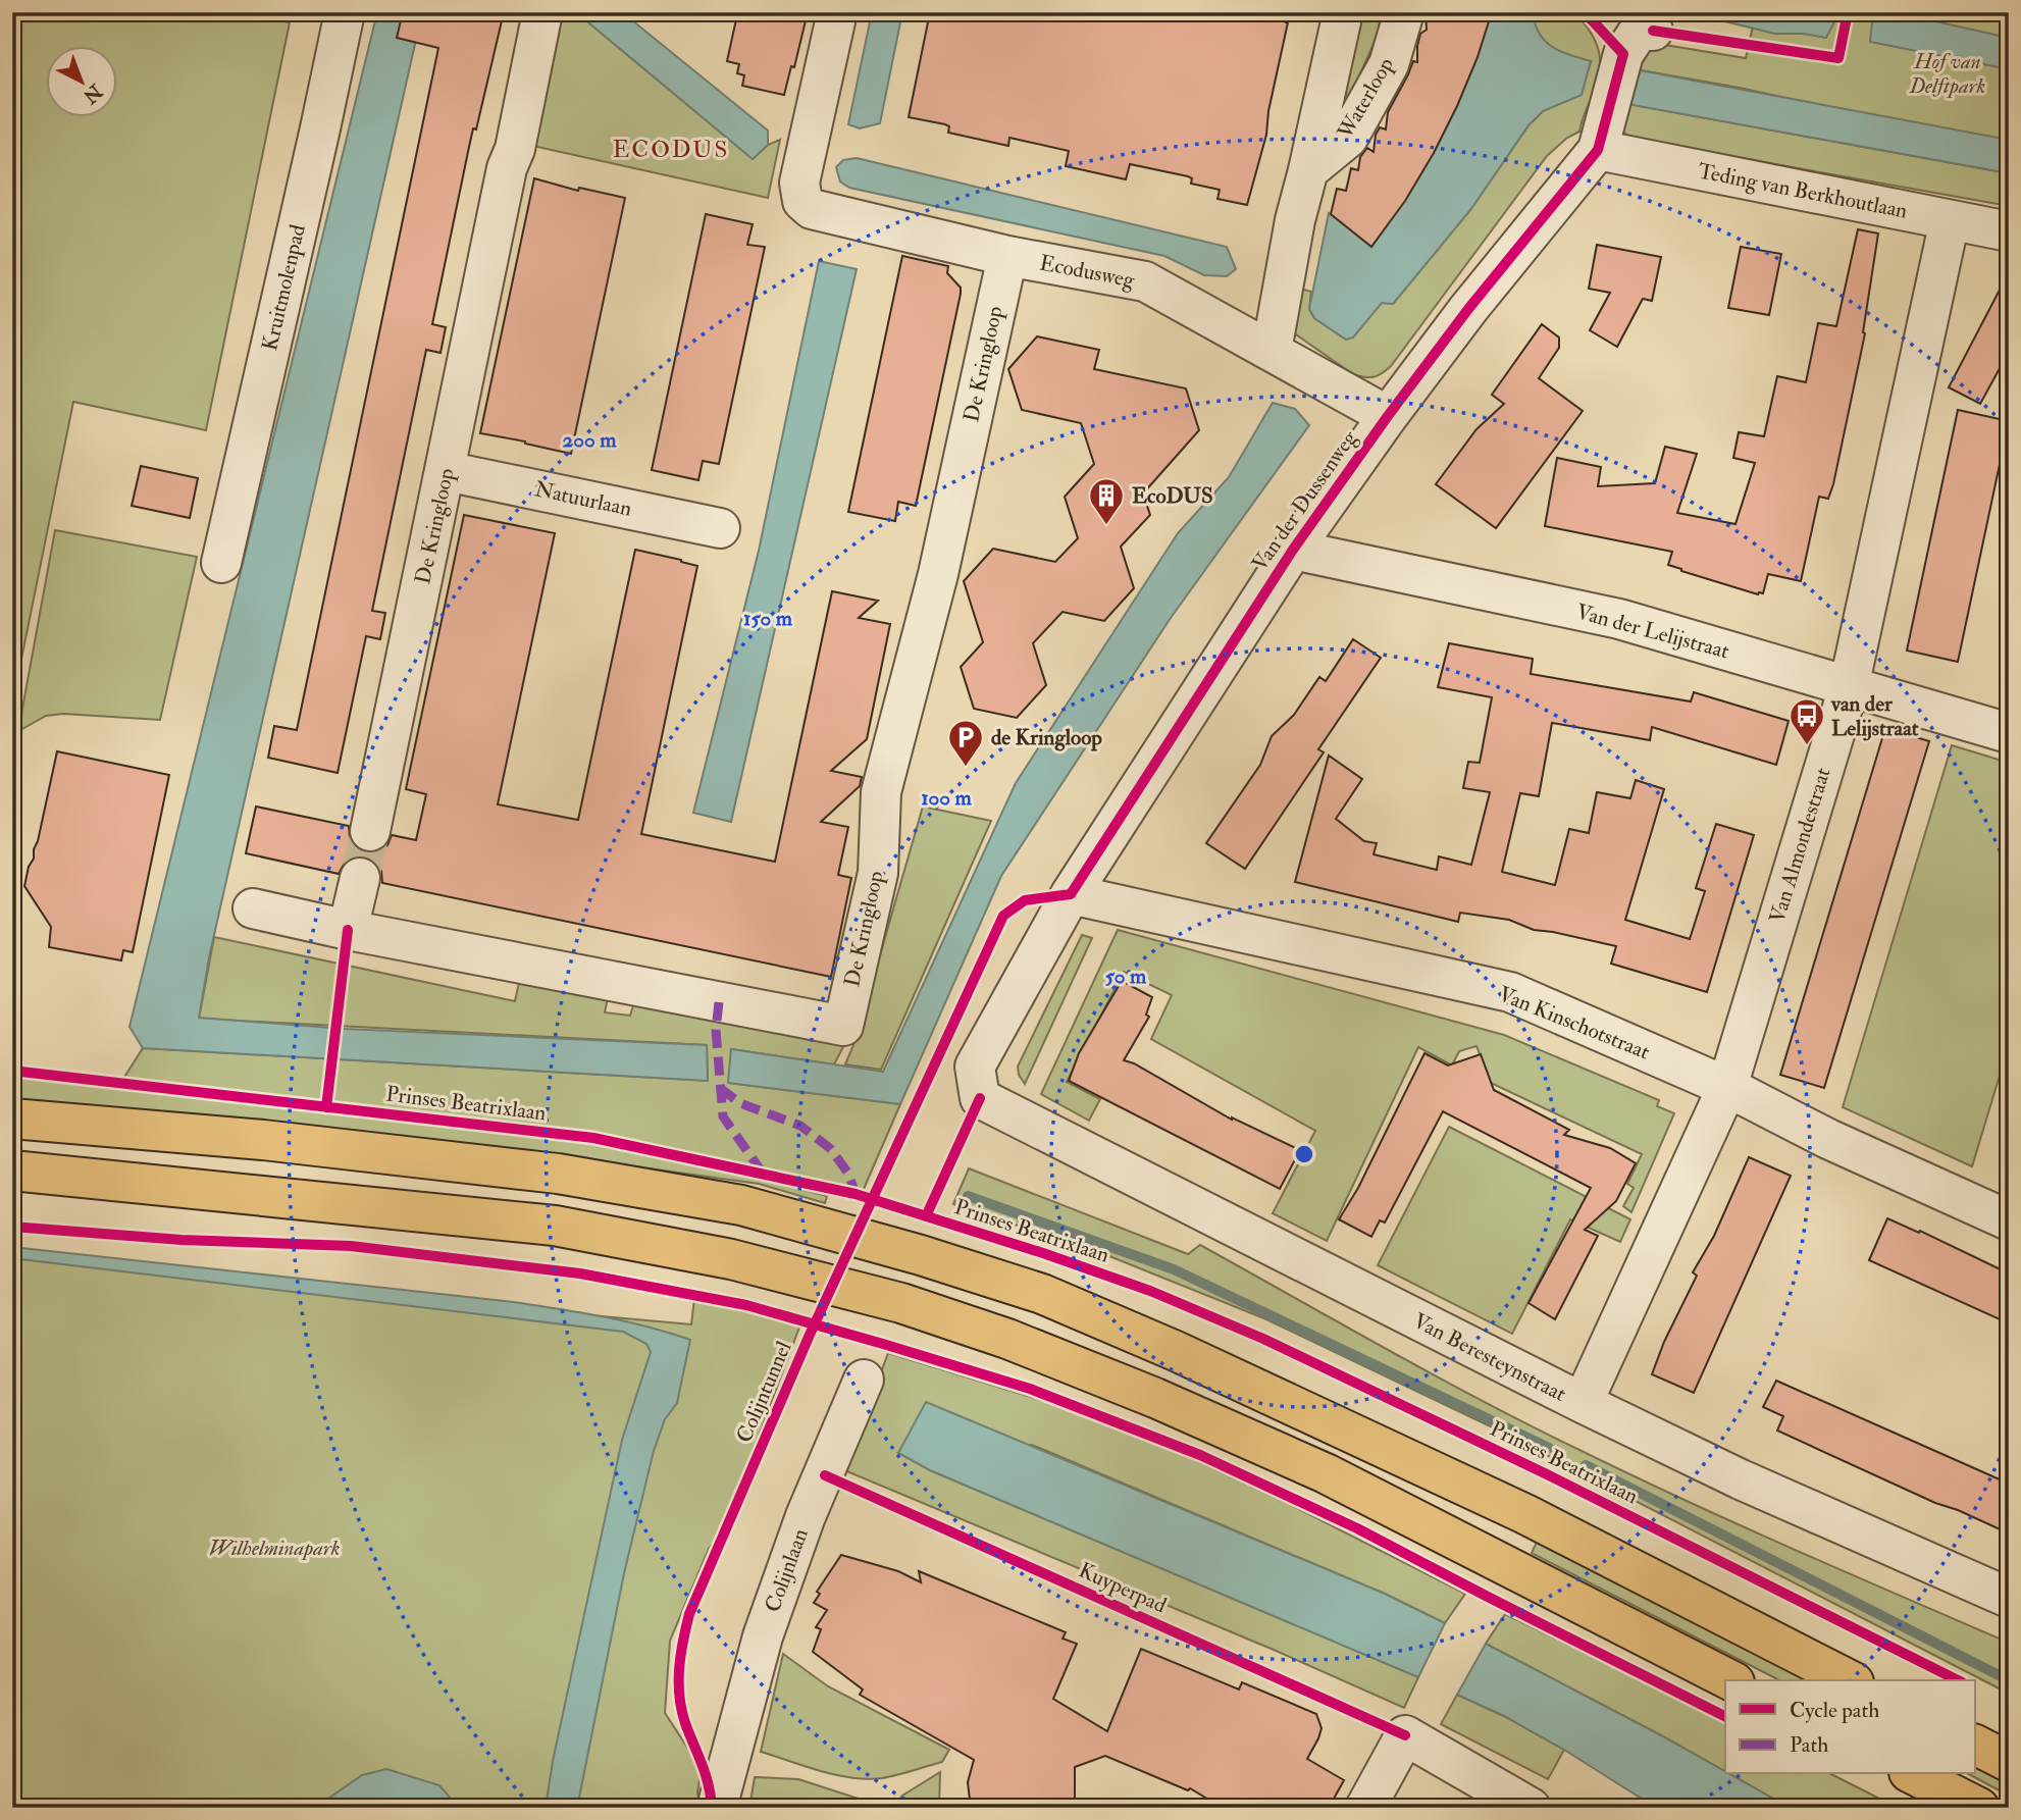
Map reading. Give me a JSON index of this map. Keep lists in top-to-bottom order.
{
  "streets": {
    "street": [
      "Waterloop",
      "Teding van Berkhoutlaan",
      "Ecodusweg",
      "Kruitmolenpad",
      "De Kringloop",
      "Natuurlaan",
      "Van der Dussenweg",
      "Van der Lelijstraat",
      "Van Almondestraat",
      "Van Kinschotstraat",
      "Van Beresteynstraat",
      "Colijnlaan"
    ],
    "cycle path": ["Prinses Beatrixlaan", "Colijntunnel", "Kuyperpad"]
  },
  "crossings": [
    ["Waterloop", "Ecodusweg"],
    ["Teding van Berkhoutlaan", "Van der Dussenweg"],
    ["Teding van Berkhoutlaan", "Van Almondestraat"],
    ["Ecodusweg", "De Kringloop"],
    ["Ecodusweg", "Van der Dussenweg"],
    ["De Kringloop", "Natuurlaan"],
    ["Van der Dussenweg", "Van der Lelijstraat"],
    ["Van der Dussenweg", "Van Kinschotstraat"],
    ["Van der Dussenweg", "Van Beresteynstraat"],
    ["Van der Lelijstraat", "Van Almondestraat"],
    ["Van Almondestraat", "Van Kinschotstraat"],
    ["Van Almondestraat", "Van Beresteynstraat"]
  ],
  "districts": ["ECODUS"],
  "parks": ["Hof van Delftpark", "Wilhelminapark"],
  "places": {
    "building": ["EcoDUS"],
    "bus stop": ["van der Lelijstraat"],
    "parking": ["de Kringloop"]
  },
  "legend": ["Cycle path", "Path"],
  "north": "bottom right",
  "rings": [
    "200 m",
    "150 m",
    "100 m",
    "50 m"
  ]
}
